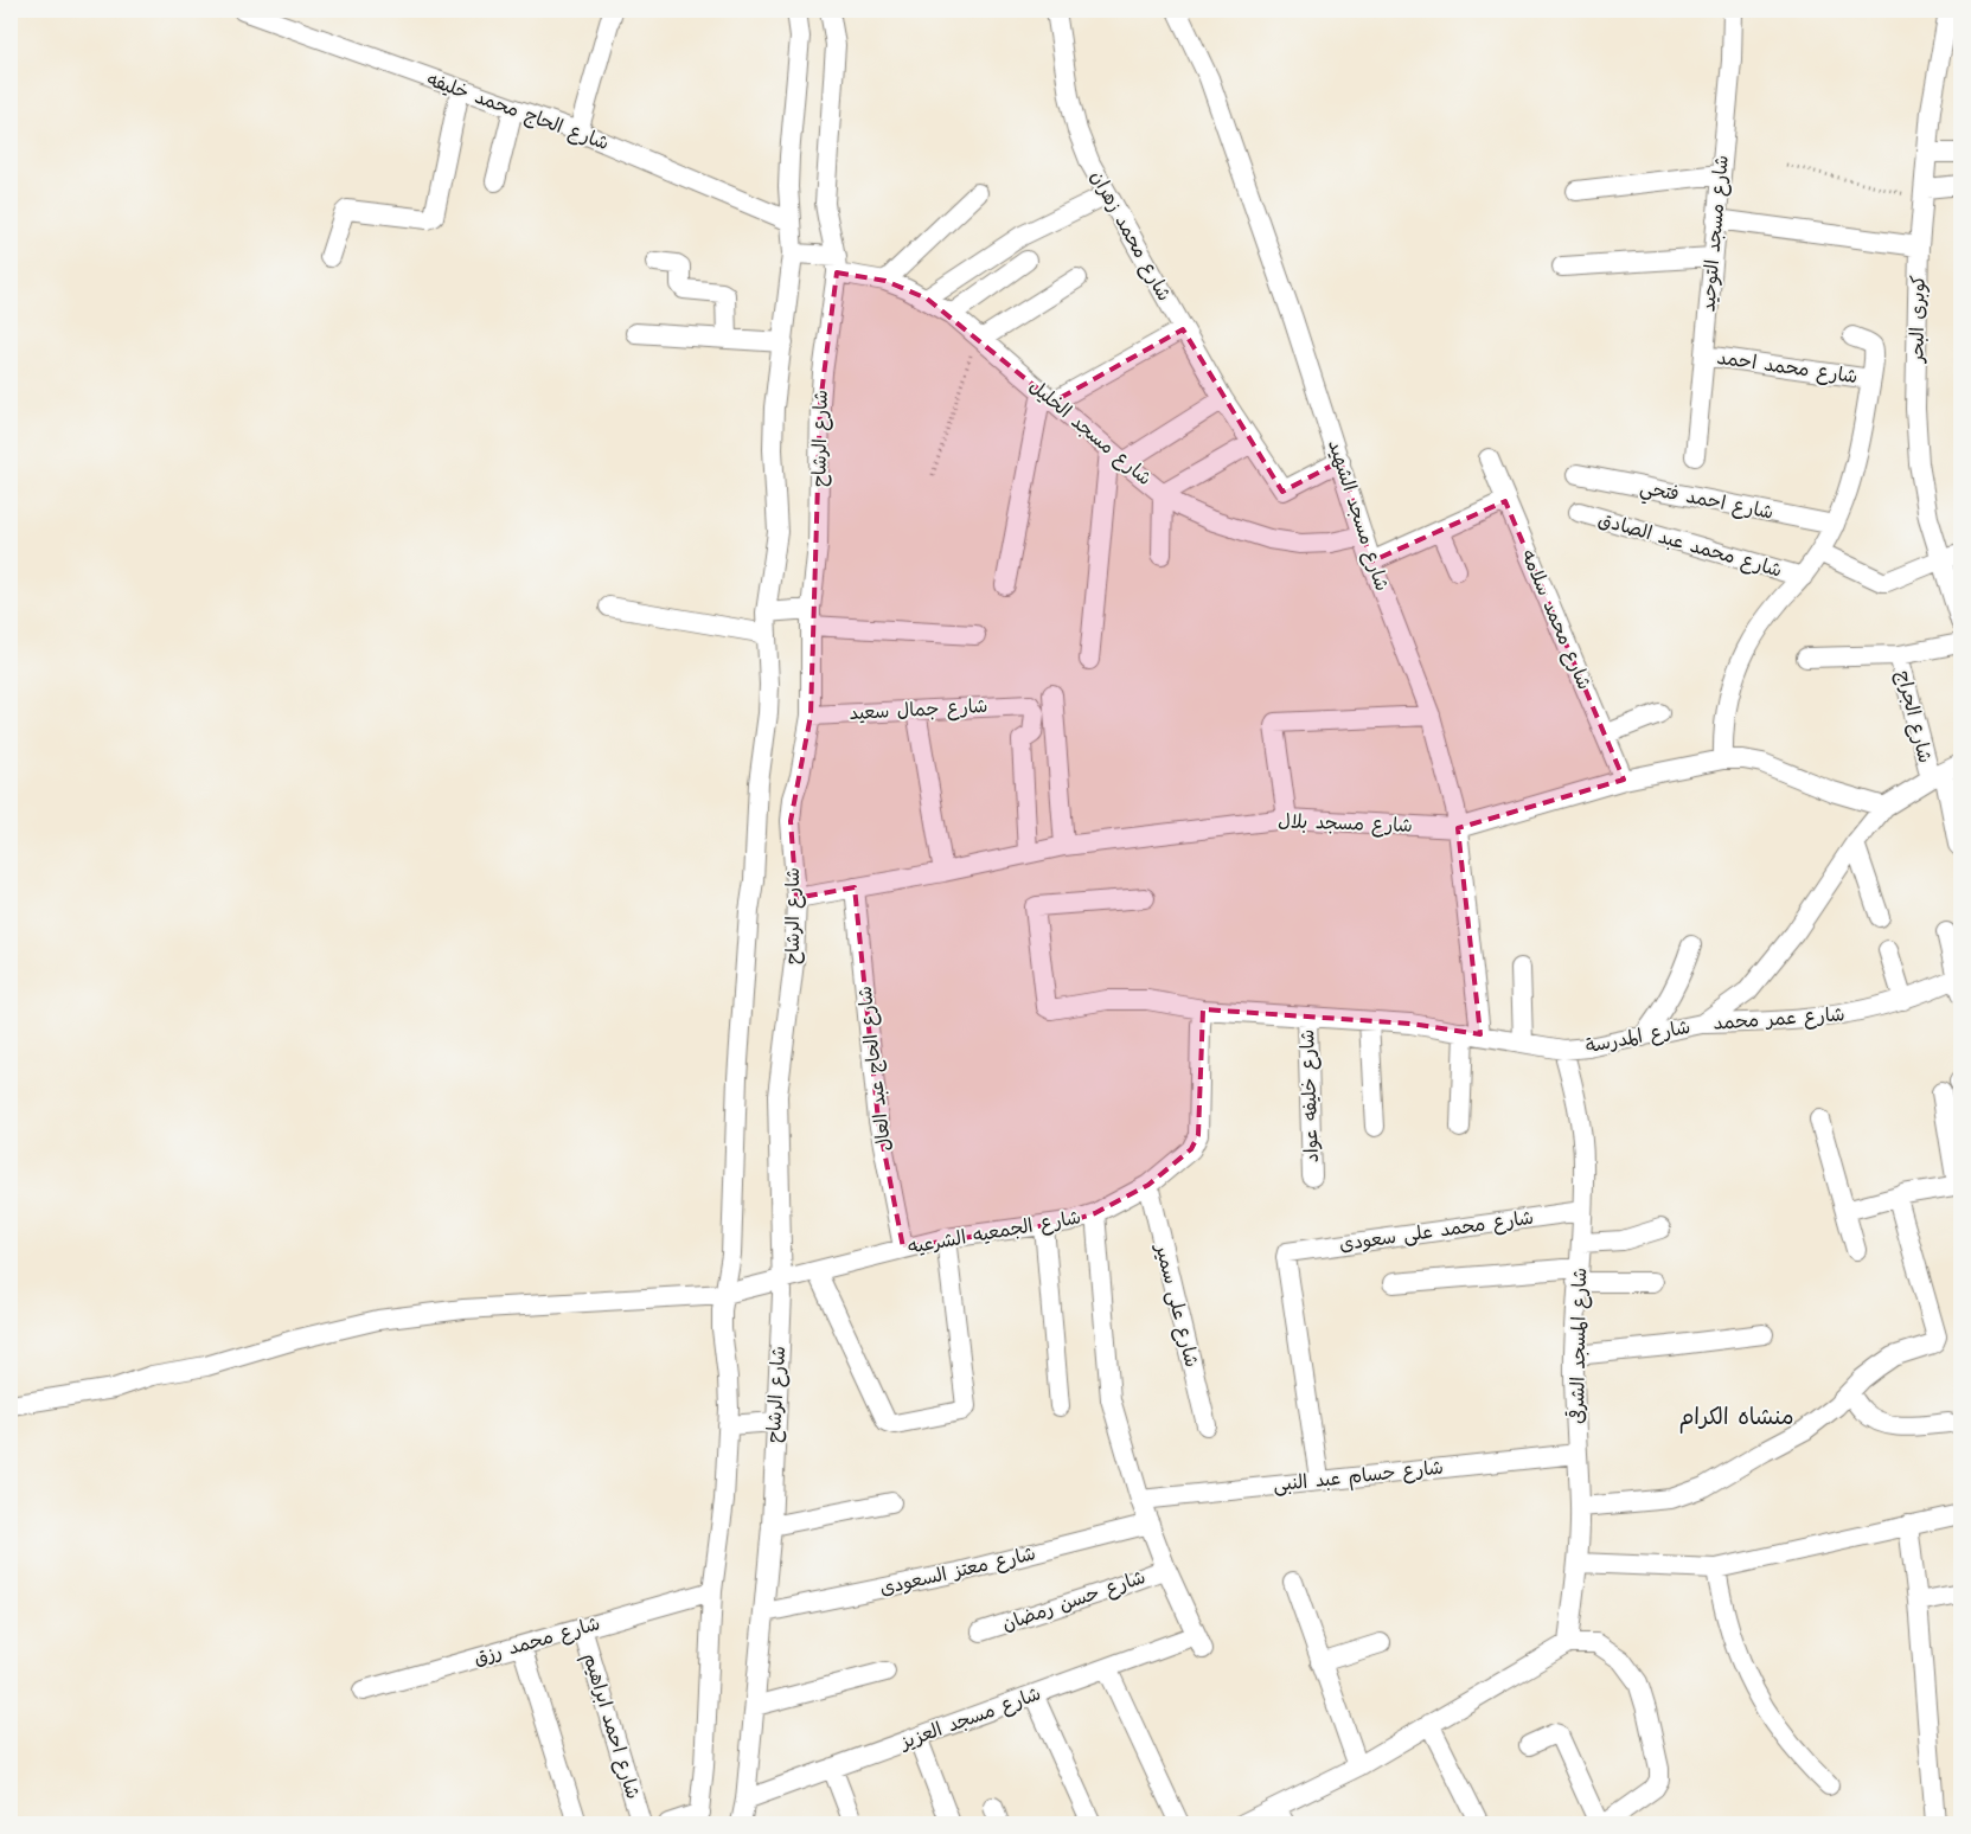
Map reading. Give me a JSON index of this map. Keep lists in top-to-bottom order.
{
  "streets": {
    "street": [
      "شارع الحاج محمد خليفه",
      "شارع مسجد التوحيد",
      "شارع محمد زهران",
      "كوبرى البحر",
      "شارع محمد احمد",
      "شارع مسجد الخليل",
      "شارع الرشاح",
      "شارع احمد فتحي",
      "شارع مسجد الشهيد",
      "شارع محمد عبد الصادق",
      "شارع محمد سلامه",
      "شارع جمال سعيد",
      "شارع الجراج",
      "شارع مسجد بلال",
      "شارع عمر محمد",
      "شارع المدرسة",
      "شارع الحاج عبد العال",
      "شارع خليفه عواد",
      "شارع محمد على سعودى",
      "شارع الجمعيه الشرعيه",
      "شارع على سمير",
      "شارع المسجد الشرقى",
      "شارع حسام عبد النبى",
      "شارع معتز السعودى",
      "شارع حسن رمضان",
      "شارع محمد رزق",
      "شارع مسجد العزيز",
      "شارع احمد ابراهيم"
    ]
  },
  "crossings": [
    ["شارع الحاج محمد خليفه", "شارع الرشاح"],
    ["شارع مسجد التوحيد", "شارع محمد احمد"],
    ["شارع محمد زهران", "شارع مسجد الشهيد"],
    ["شارع مسجد الخليل", "شارع الرشاح"],
    ["شارع مسجد الخليل", "شارع مسجد الشهيد"],
    ["شارع الرشاح", "شارع جمال سعيد"],
    ["شارع الرشاح", "شارع مسجد بلال"],
    ["شارع الرشاح", "شارع الجمعيه الشرعيه"],
    ["شارع الرشاح", "شارع معتز السعودى"],
    ["شارع الرشاح", "شارع محمد رزق"],
    ["شارع الرشاح", "شارع مسجد العزيز"],
    ["شارع مسجد الشهيد", "شارع مسجد بلال"],
    ["شارع مسجد الشهيد", "شارع المدرسة"],
    ["شارع محمد سلامه", "شارع مسجد بلال"],
    ["شارع جمال سعيد", "شارع مسجد بلال"],
    ["شارع الجراج", "شارع المدرسة"],
    ["شارع مسجد بلال", "شارع المدرسة"],
    ["شارع مسجد بلال", "شارع الحاج عبد العال"],
    ["شارع عمر محمد", "شارع المدرسة"],
    ["شارع المدرسة", "شارع خليفه عواد"],
    ["شارع المدرسة", "شارع الجمعيه الشرعيه"],
    ["شارع المدرسة", "شارع المسجد الشرقى"],
    ["شارع الحاج عبد العال", "شارع الجمعيه الشرعيه"],
    ["شارع محمد على سعودى", "شارع المسجد الشرقى"],
    ["شارع محمد على سعودى", "شارع حسام عبد النبى"],
    ["شارع الجمعيه الشرعيه", "شارع على سمير"],
    ["شارع المسجد الشرقى", "شارع حسام عبد النبى"],
    ["شارع حسن رمضان", "شارع مسجد العزيز"],
    ["شارع محمد رزق", "شارع احمد ابراهيم"]
  ],
  "districts": ["منشاه الكرام"]
}
